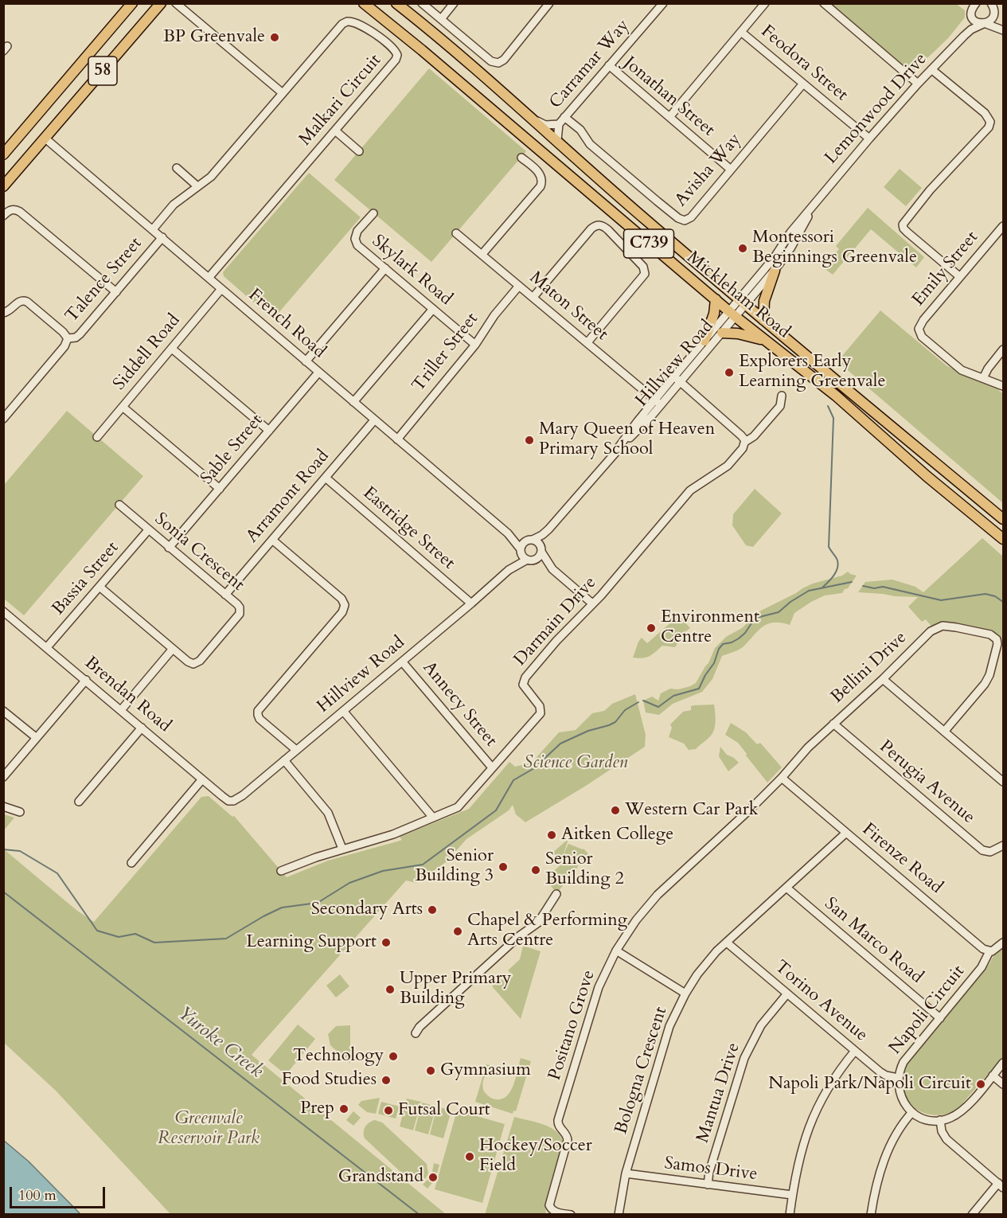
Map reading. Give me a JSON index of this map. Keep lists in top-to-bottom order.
{
  "streets": {
    "main road": ["58", "C739", "Mickleham Road"],
    "street": [
      "Feodora Street",
      "Carramar Way",
      "Jonathan Street",
      "Malkari Circuit",
      "Lemonwood Drive",
      "Avisha Way",
      "Emily Street",
      "Skylark Road",
      "Talence Street",
      "Maton Street",
      "French Road",
      "Siddell Road",
      "Triller Street",
      "Hillview Road",
      "Sable Street",
      "Arramont Road",
      "Eastridge Street",
      "Sonia Crescent",
      "Bassia Street",
      "Darmain Drive",
      "Bellini Drive",
      "Brendan Road",
      "Annecy Street",
      "Perugia Avenue",
      "Firenze Road",
      "San Marco Road",
      "Torino Avenue",
      "Napoli Circuit",
      "Positano Grove",
      "Bologna Crescent",
      "Mantua Drive",
      "Samos Drive"
    ]
  },
  "crossings": [
    ["Feodora Street", "Lemonwood Drive"],
    ["Feodora Street", "Avisha Way"],
    ["Carramar Way", "Jonathan Street"],
    ["Carramar Way", "Avisha Way"],
    ["Carramar Way", "Mickleham Road"],
    ["58", "French Road"],
    ["Jonathan Street", "Avisha Way"],
    ["Malkari Circuit", "French Road"],
    ["Lemonwood Drive", "Mickleham Road"],
    ["Lemonwood Drive", "Hillview Road"],
    ["Skylark Road", "Triller Street"],
    ["Talence Street", "French Road"],
    ["Mickleham Road", "Hillview Road"],
    ["Maton Street", "Triller Street"],
    ["Maton Street", "Hillview Road"],
    ["French Road", "Siddell Road"],
    ["French Road", "Triller Street"],
    ["French Road", "Hillview Road"],
    ["French Road", "Sable Street"],
    ["French Road", "Arramont Road"],
    ["Hillview Road", "Eastridge Street"],
    ["Hillview Road", "Brendan Road"],
    ["Hillview Road", "Annecy Street"],
    ["Sable Street", "Sonia Crescent"],
    ["Arramont Road", "Eastridge Street"],
    ["Arramont Road", "Sonia Crescent"],
    ["Sonia Crescent", "Bassia Street"],
    ["Bassia Street", "Brendan Road"],
    ["Darmain Drive", "Annecy Street"],
    ["Bellini Drive", "Perugia Avenue"],
    ["Bellini Drive", "Firenze Road"],
    ["Bellini Drive", "Positano Grove"],
    ["Firenze Road", "Napoli Circuit"],
    ["Firenze Road", "Positano Grove"],
    ["Firenze Road", "Bologna Crescent"],
    ["San Marco Road", "Napoli Circuit"],
    ["San Marco Road", "Bologna Crescent"],
    ["Torino Avenue", "Napoli Circuit"],
    ["Torino Avenue", "Bologna Crescent"],
    ["Torino Avenue", "Mantua Drive"],
    ["Bologna Crescent", "Samos Drive"],
    ["Mantua Drive", "Samos Drive"]
  ],
  "water": ["Yuroke Creek"],
  "parks": ["Science Garden", "Greenvale Reservoir Park"],
  "places": [
    "BP Greenvale",
    "Montessori Beginnings Greenvale",
    "Explorers Early Learning Greenvale",
    "Mary Queen of Heaven Primary School",
    "Environment Centre",
    "Western Car Park",
    "Aitken College",
    "Senior Building 3",
    "Senior Building 2",
    "Secondary Arts",
    "Chapel & Performing Arts Centre",
    "Learning Support",
    "Upper Primary Building",
    "Technology",
    "Gymnasium",
    "Food Studies",
    "Napoli Park/Napoli Circuit",
    "Prep",
    "Futsal Court",
    "Hockey/Soccer Field",
    "Grandstand"
  ],
  "scale_bar": "100 m"
}
